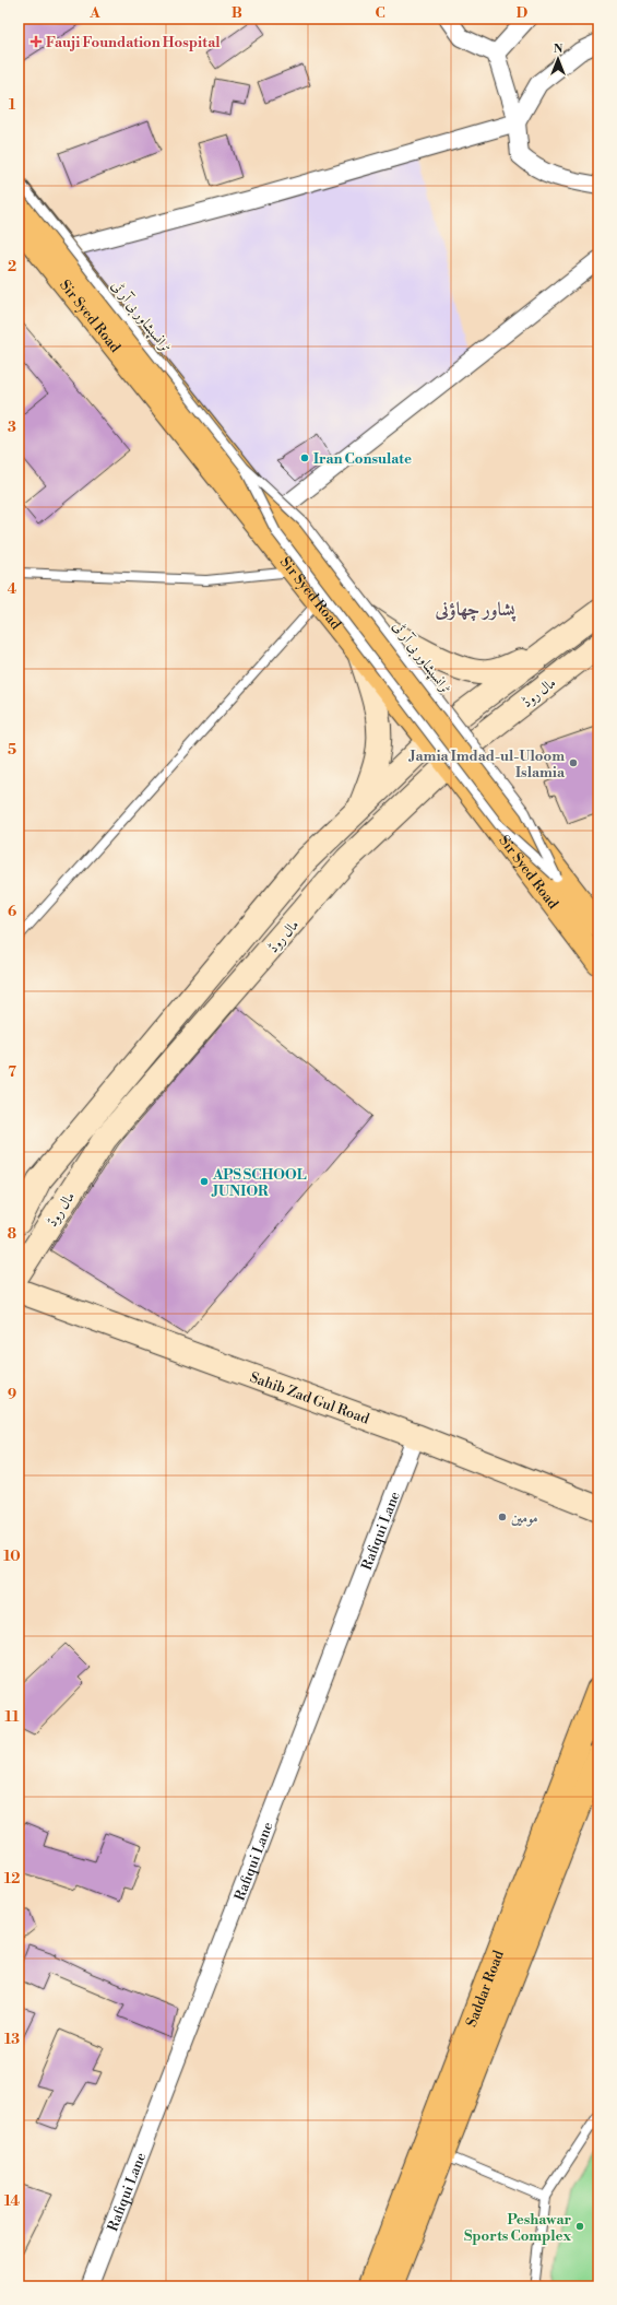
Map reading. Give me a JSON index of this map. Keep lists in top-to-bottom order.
{
  "streets": {
    "main road": [
      "Sir Syed Road",
      "مال روڈ",
      "Sahib Zad Gul Road",
      "Saddar Road"
    ],
    "street": ["Rafiqui Lane"],
    "lane": ["ٹرانسپشاور بی آر ٹی"]
  },
  "crossings": [
    ["Sir Syed Road", "مال روڈ"],
    ["Sahib Zad Gul Road", "Rafiqui Lane"]
  ],
  "districts": ["پشاور چھاؤنی"],
  "places": {
    "health": ["Fauji Foundation Hospital"],
    "other": [
      "Iran Consulate",
      "Jamia Imdad-ul-Uloom Islamia",
      "APS SCHOOL JUNIOR",
      "مومین",
      "Peshawar Sports Complex"
    ]
  },
  "north": "top",
  "grid": {
    "columns": [
      "A",
      "B",
      "C",
      "D"
    ],
    "rows": [
      "1",
      "2",
      "3",
      "4",
      "5",
      "6",
      "7",
      "8",
      "9",
      "10",
      "11",
      "12",
      "13",
      "14"
    ]
  }
}
